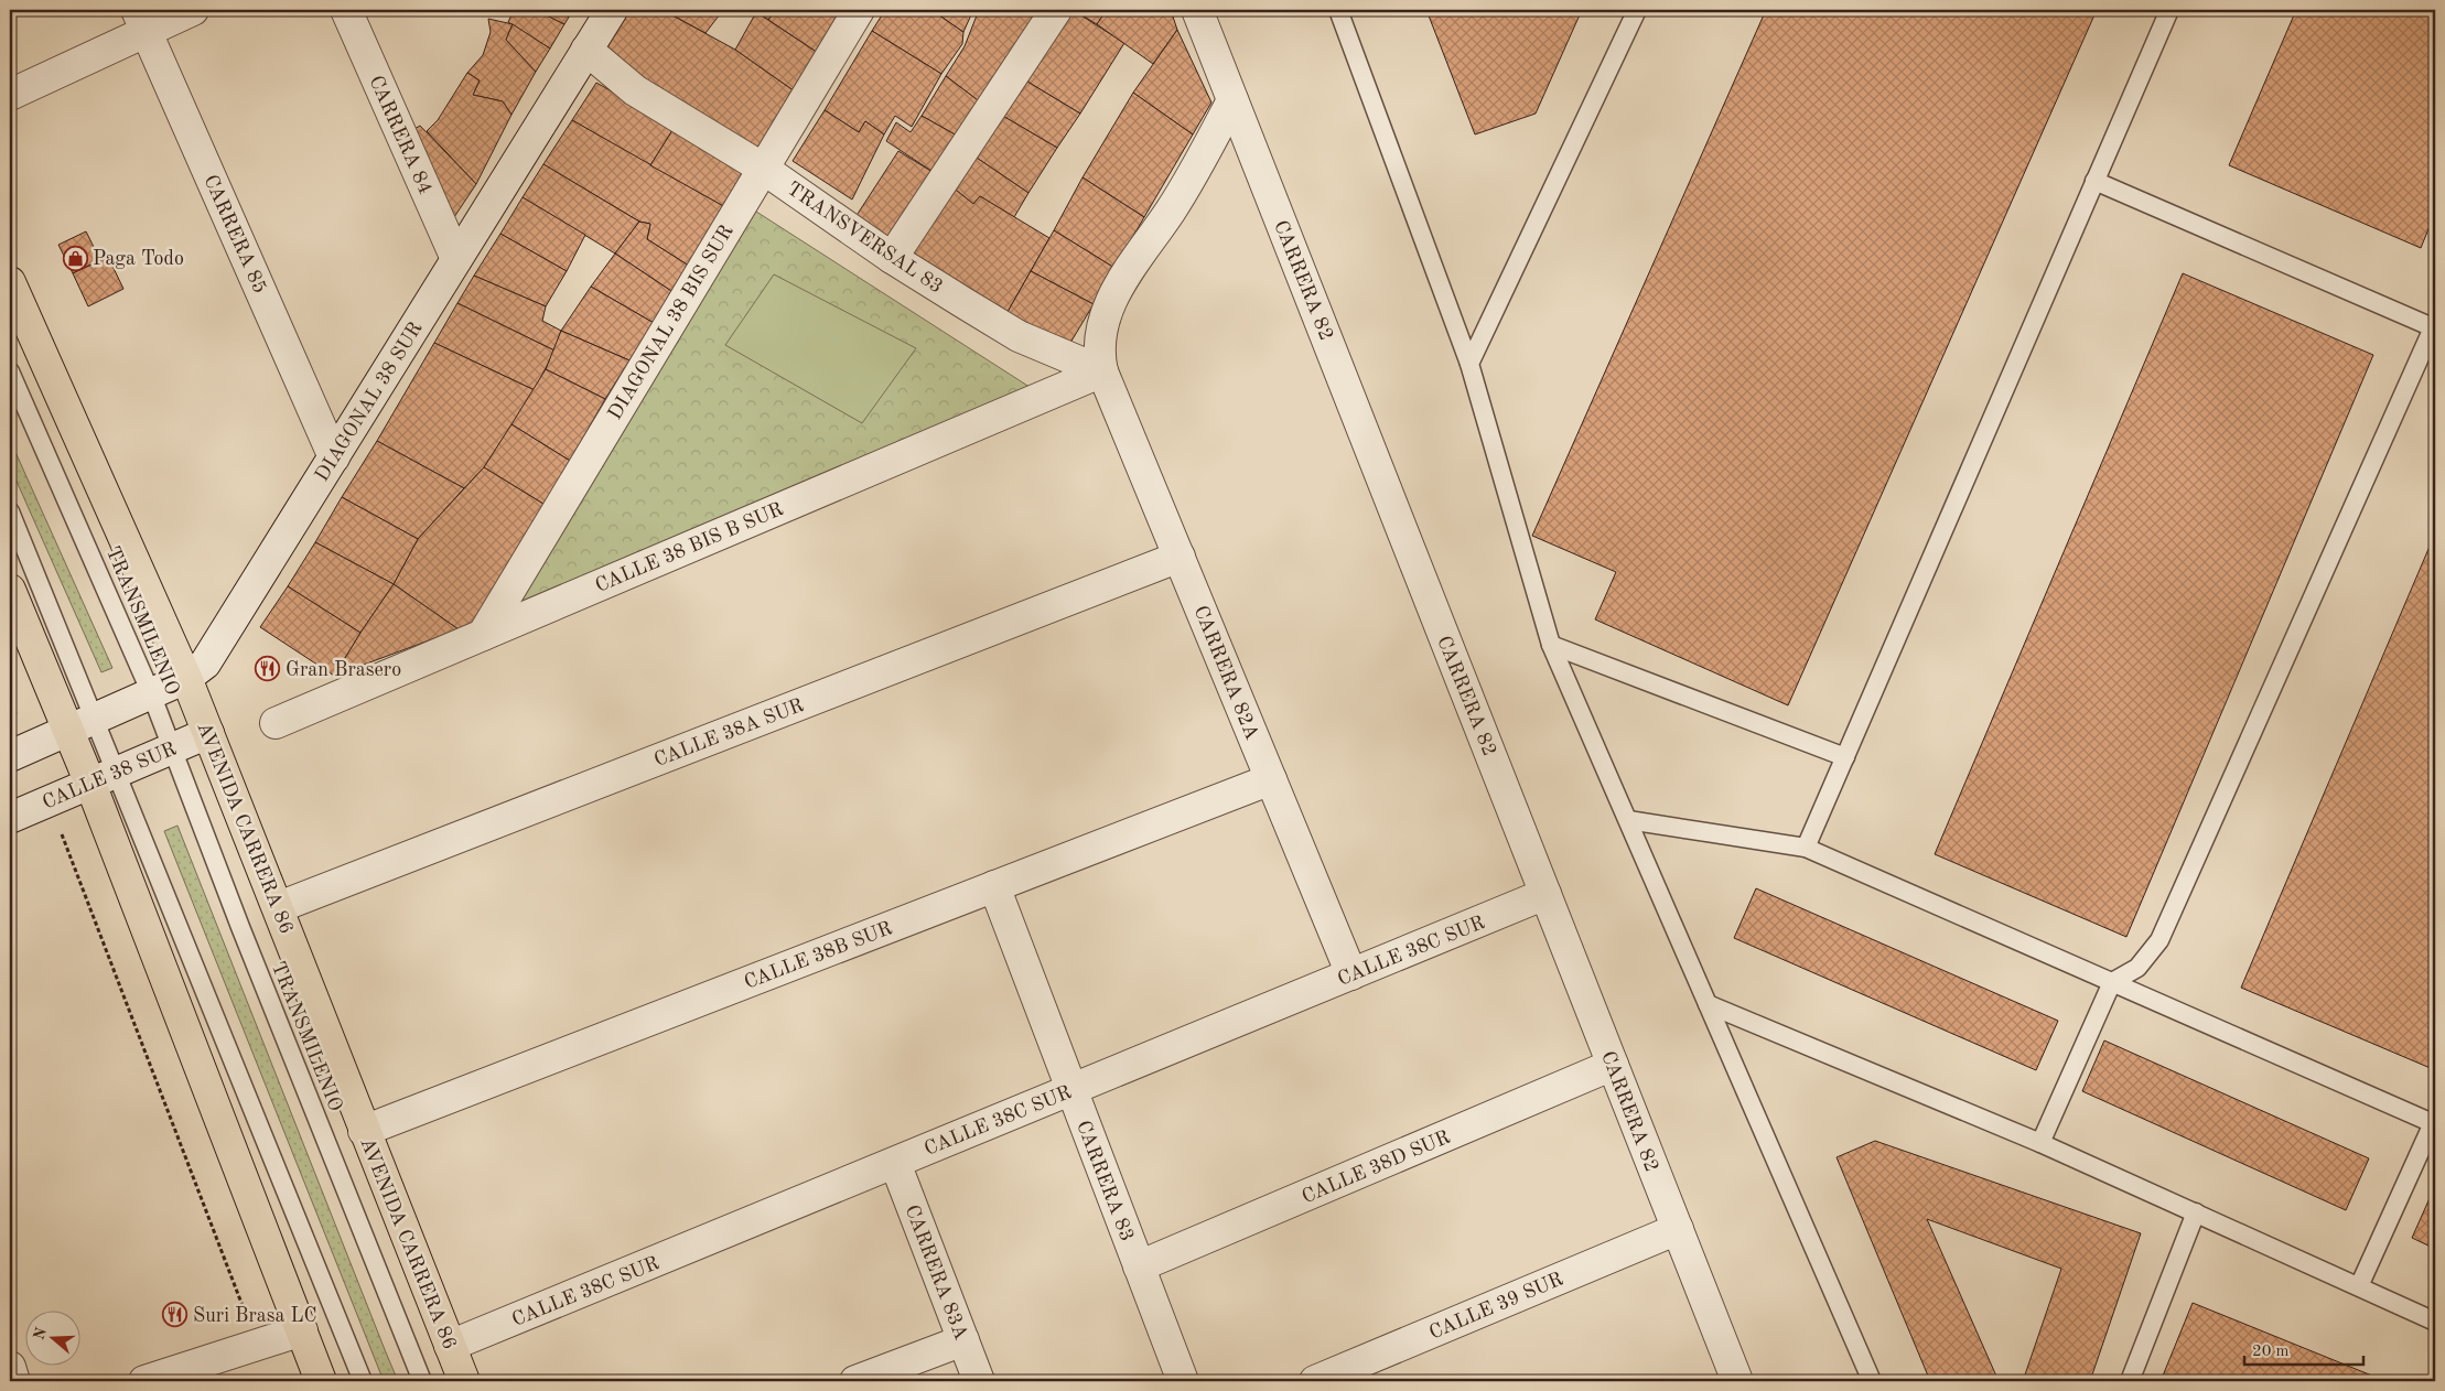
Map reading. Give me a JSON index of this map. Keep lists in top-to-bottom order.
{
  "streets": {
    "main road": ["AVENIDA CARRERA 86"],
    "street": [
      "CARRERA 84",
      "CARRERA 85",
      "TRANSVERSAL 83",
      "CARRERA 82",
      "DIAGONAL 38 BIS SUR",
      "DIAGONAL 38 SUR",
      "CALLE 38 BIS B SUR",
      "CARRERA 82A",
      "CALLE 38A SUR",
      "CALLE 38 SUR",
      "CALLE 38C SUR",
      "CALLE 38B SUR",
      "CALLE 38D SUR",
      "CARRERA 83",
      "CARRERA 83A",
      "CALLE 39 SUR"
    ],
    "lane": ["TRANSMILENIO"]
  },
  "crossings": [
    ["CARRERA 84", "DIAGONAL 38 SUR"],
    ["CARRERA 85", "DIAGONAL 38 SUR"],
    ["TRANSVERSAL 83", "DIAGONAL 38 BIS SUR"],
    ["TRANSVERSAL 83", "DIAGONAL 38 SUR"],
    ["TRANSVERSAL 83", "CALLE 38 BIS B SUR"],
    ["TRANSVERSAL 83", "CARRERA 82A"],
    ["CARRERA 82", "CARRERA 82A"],
    ["CARRERA 82", "CALLE 38C SUR"],
    ["CARRERA 82", "CALLE 38D SUR"],
    ["CARRERA 82", "CALLE 39 SUR"],
    ["DIAGONAL 38 BIS SUR", "CALLE 38 BIS B SUR"],
    ["DIAGONAL 38 SUR", "TRANSMILENIO"],
    ["DIAGONAL 38 SUR", "AVENIDA CARRERA 86"],
    ["CALLE 38 BIS B SUR", "CARRERA 82A"],
    ["TRANSMILENIO", "CALLE 38 SUR"],
    ["CARRERA 82A", "CALLE 38A SUR"],
    ["CARRERA 82A", "CALLE 38C SUR"],
    ["CARRERA 82A", "CALLE 38B SUR"],
    ["CALLE 38A SUR", "AVENIDA CARRERA 86"],
    ["CALLE 38 SUR", "AVENIDA CARRERA 86"],
    ["AVENIDA CARRERA 86", "CALLE 38C SUR"],
    ["AVENIDA CARRERA 86", "CALLE 38B SUR"],
    ["CALLE 38C SUR", "CARRERA 83"],
    ["CALLE 38C SUR", "CARRERA 83A"],
    ["CALLE 38B SUR", "CARRERA 83"],
    ["CALLE 38D SUR", "CARRERA 83"]
  ],
  "places": {
    "shop": ["Paga Todo"],
    "restaurant": ["Gran Brasero", "Suri Brasa LC"]
  },
  "scale_bar": "20 m",
  "north": "left"
}
